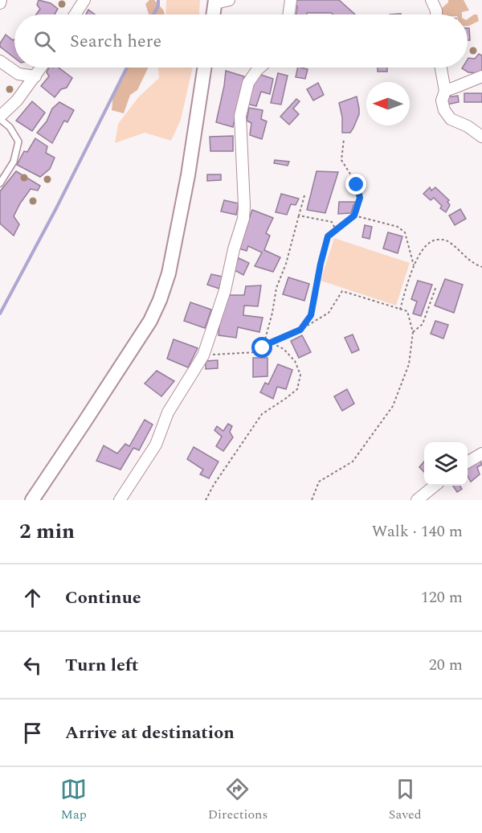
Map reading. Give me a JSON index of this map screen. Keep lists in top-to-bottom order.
{
  "north": "left",
  "page": {
    "search": "Search here",
    "heading": ["2 min", "Walk · 140 m"],
    "list": [
      ["Continue", "120 m"],
      ["Turn left", "20 m"],
      "Arrive at destination"
    ],
    "nav": ["Map", "Directions", "Saved"]
  }
}
